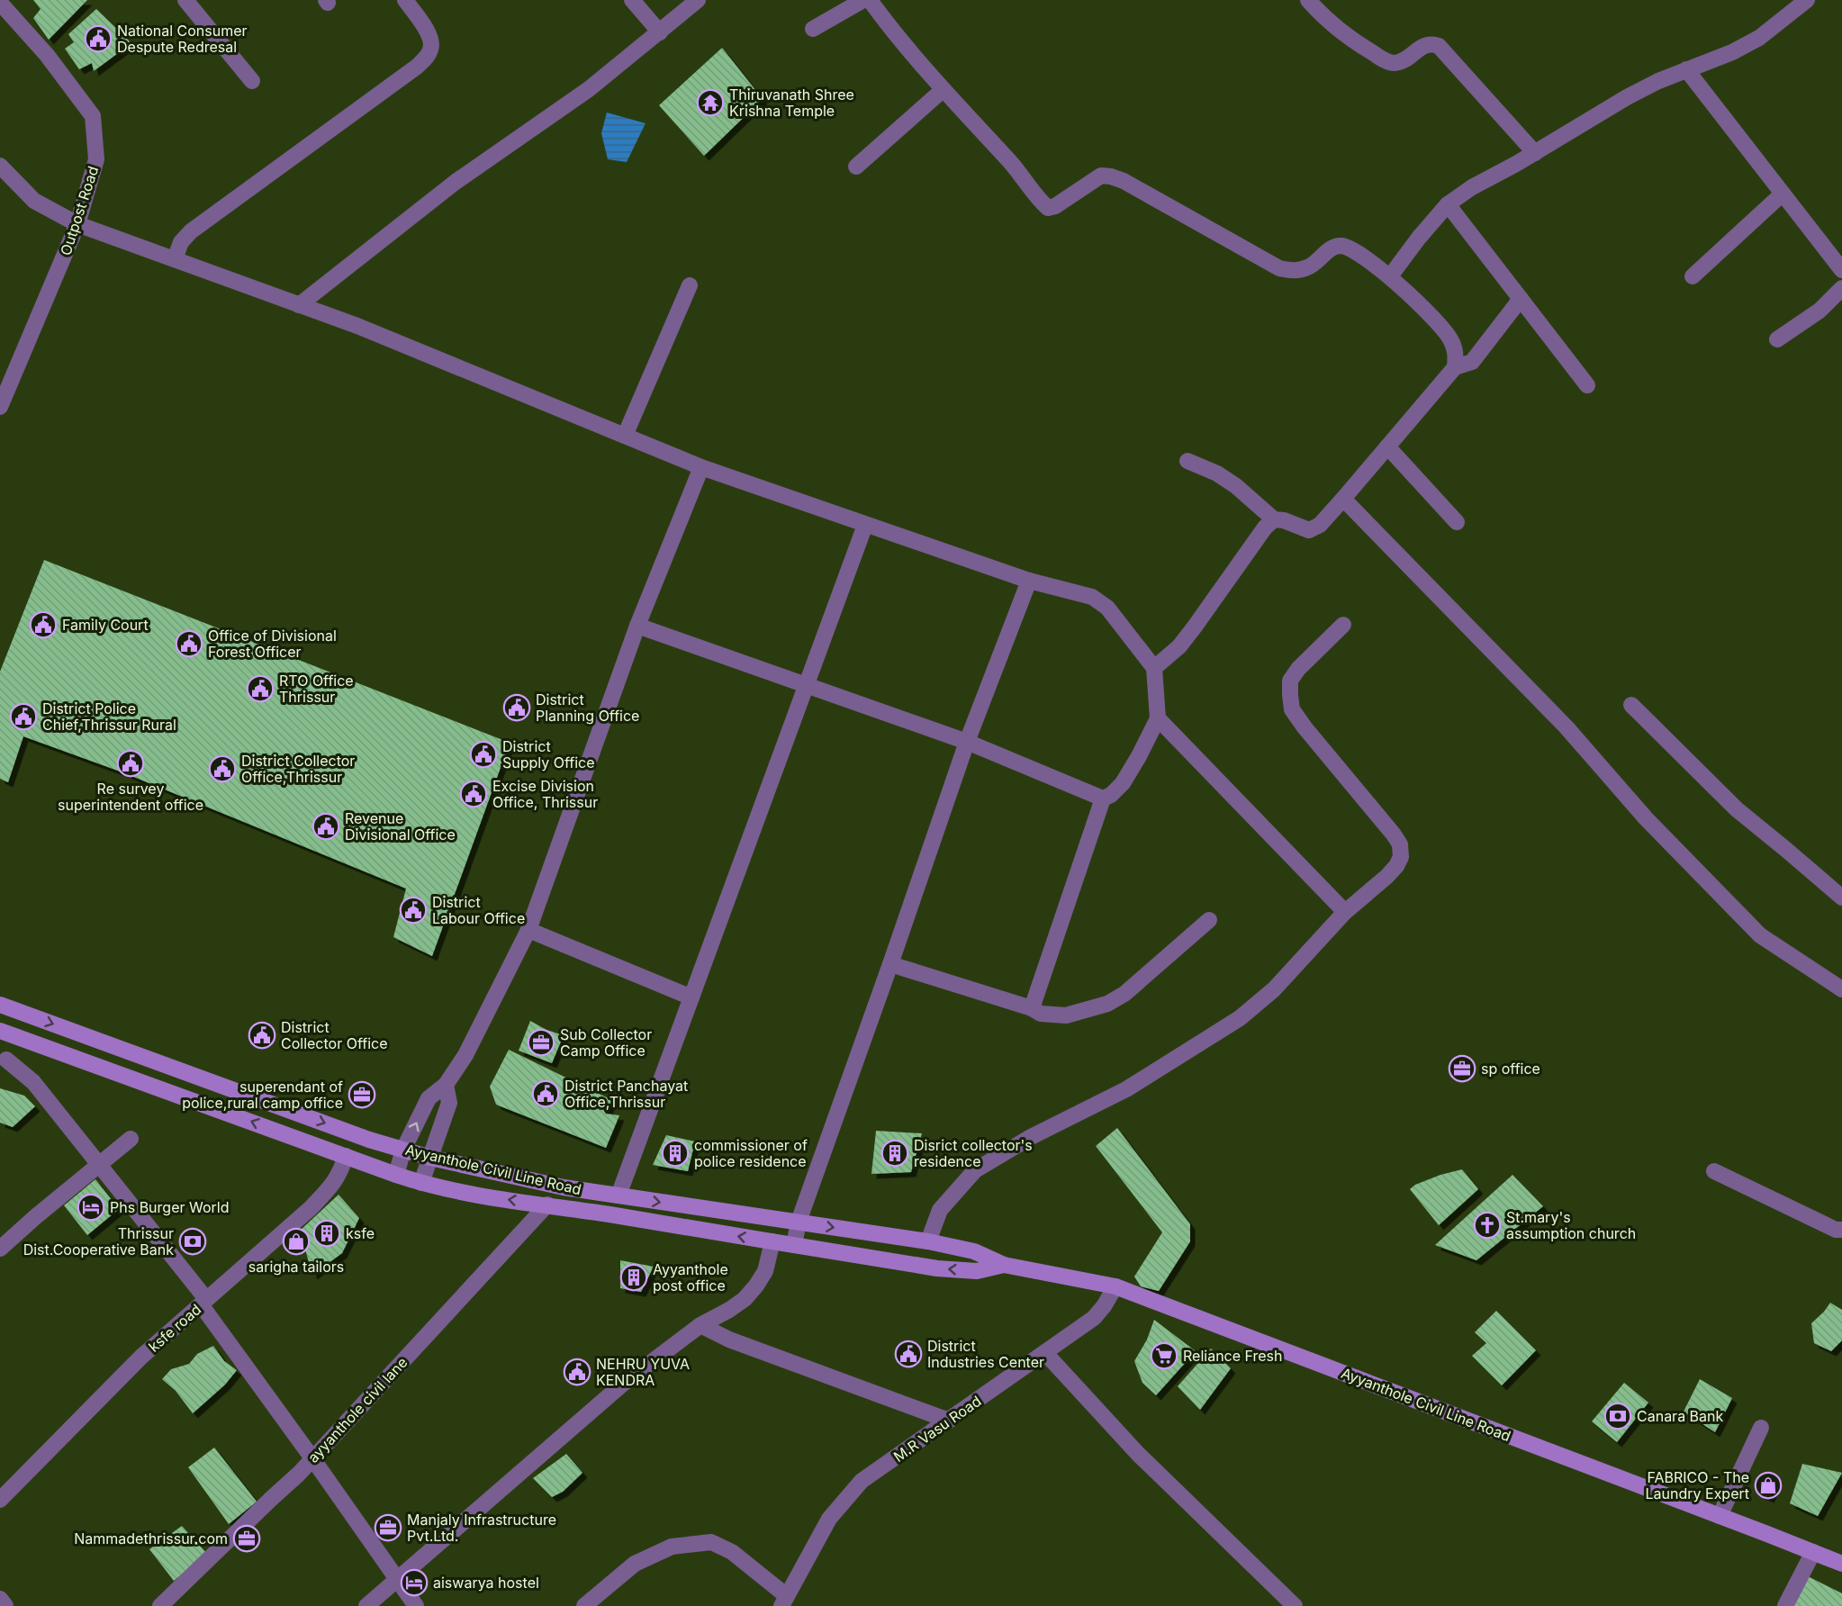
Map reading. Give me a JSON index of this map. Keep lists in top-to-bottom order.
{
  "streets": {
    "main road": ["Ayyanthole Civil Line Road"],
    "street": [
      "Outpost Road",
      "ksfe road",
      "ayyanthole civil lane",
      "M.R Vasu Road"
    ]
  },
  "crossings": [
    ["Ayyanthole Civil Line Road", "ksfe road"],
    ["Ayyanthole Civil Line Road", "ayyanthole civil lane"],
    ["Ayyanthole Civil Line Road", "M.R Vasu Road"]
  ],
  "places": {
    "public building": [
      "National Consumer Despute Redresal",
      "Family Court",
      "Office of Divisional Forest Officer",
      "RTO Office Thrissur",
      "District Planning Office",
      "District Police Chief,Thrissur Rural",
      "District Supply Office",
      "Re survey superintendent office",
      "District Collector Office,Thrissur",
      "Excise Division Office, Thrissur",
      "Revenue Divisional Office",
      "District Labour Office",
      "District Collector Office",
      "District Panchayat Office,Thrissur",
      "District Industries Center",
      "NEHRU YUVA KENDRA"
    ],
    "temple": ["Thiruvanath Shree Krishna Temple"],
    "office": [
      "Sub Collector Camp Office",
      "sp office",
      "superendant of police,rural camp office",
      "Manjaly Infrastructure Pvt.Ltd.",
      "Nammadethrissur.com"
    ],
    "building": [
      "commissioner of police residence",
      "Disrict collector's residence",
      "ksfe",
      "Ayyanthole post office"
    ],
    "hotel": ["Phs Burger World", "aiswarya hostel"],
    "church": ["St.mary's assumption church"],
    "bank": ["Thrissur Dist.Cooperative Bank", "Canara Bank"],
    "shop": ["sarigha tailors", "FABRICO - The Laundry Expert"],
    "supermarket": ["Reliance Fresh"]
  }
}
